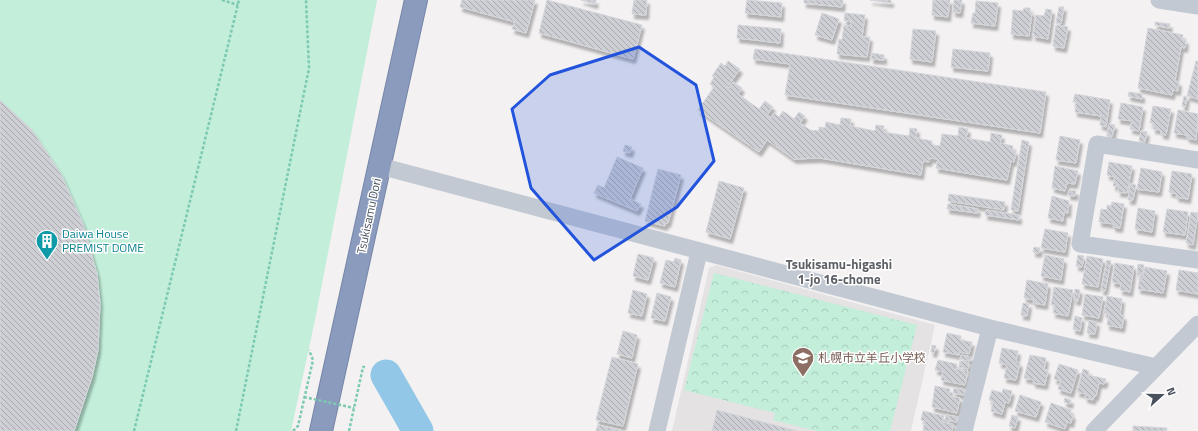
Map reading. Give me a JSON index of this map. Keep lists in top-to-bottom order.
{
  "streets": {
    "highway": ["Tsukisamu Dori"]
  },
  "districts": ["Tsukisamu-higashi 1-jo 16-chome"],
  "places": {
    "building": ["Daiwa House PREMIST DOME"],
    "school or university": ["札幌市立羊丘小学校"]
  },
  "north": "right"
}
